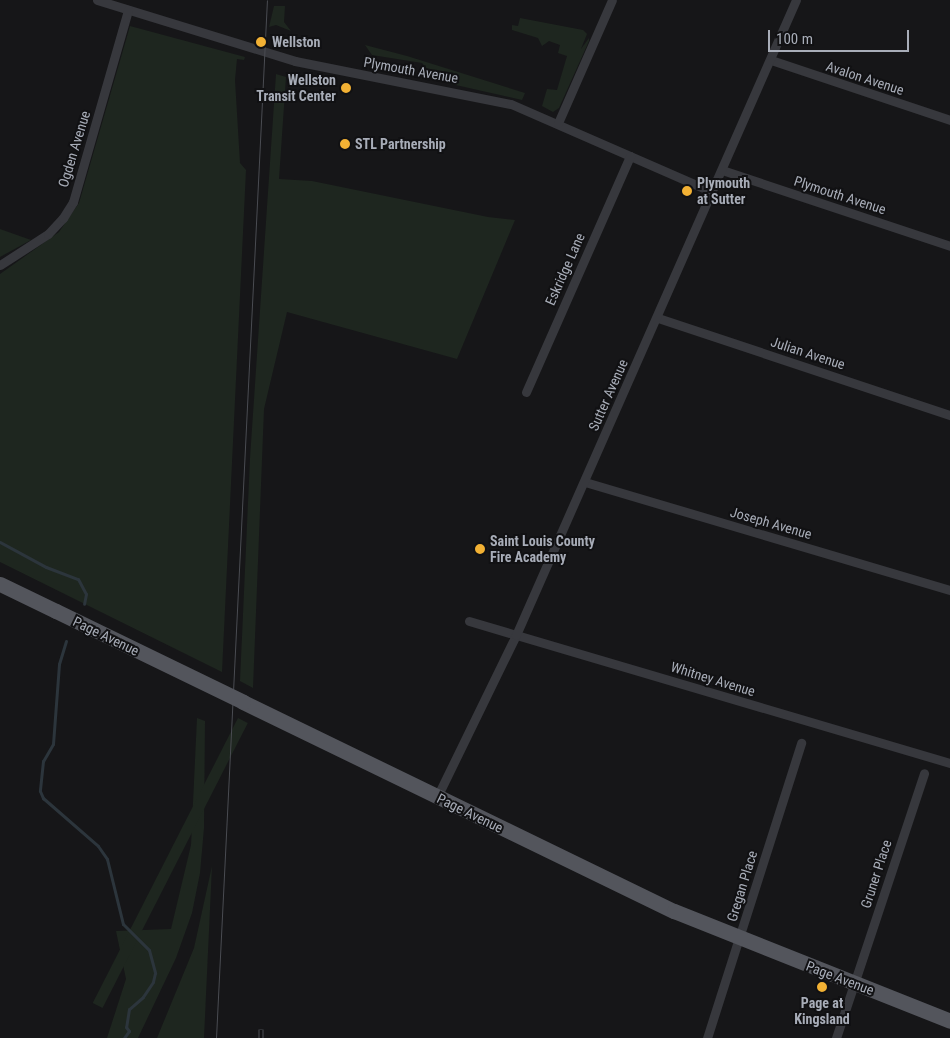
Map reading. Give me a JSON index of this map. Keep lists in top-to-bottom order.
{
  "streets": {
    "main road": ["Page Avenue"],
    "street": [
      "Plymouth Avenue",
      "Avalon Avenue",
      "Ogden Avenue",
      "Eskridge Lane",
      "Julian Avenue",
      "Sutter Avenue",
      "Joseph Avenue",
      "Whitney Avenue",
      "Gruner Place",
      "Gregan Place"
    ]
  },
  "crossings": [
    ["Plymouth Avenue", "Ogden Avenue"],
    ["Plymouth Avenue", "Eskridge Lane"],
    ["Plymouth Avenue", "Sutter Avenue"],
    ["Avalon Avenue", "Sutter Avenue"],
    ["Julian Avenue", "Sutter Avenue"],
    ["Sutter Avenue", "Joseph Avenue"],
    ["Sutter Avenue", "Page Avenue"],
    ["Sutter Avenue", "Whitney Avenue"],
    ["Page Avenue", "Gruner Place"],
    ["Page Avenue", "Gregan Place"]
  ],
  "places": [
    "Wellston",
    "Wellston Transit Center",
    "STL Partnership",
    "Plymouth at Sutter",
    "Saint Louis County Fire Academy",
    "Page at Kingsland"
  ],
  "scale_bar": "100 m"
}
